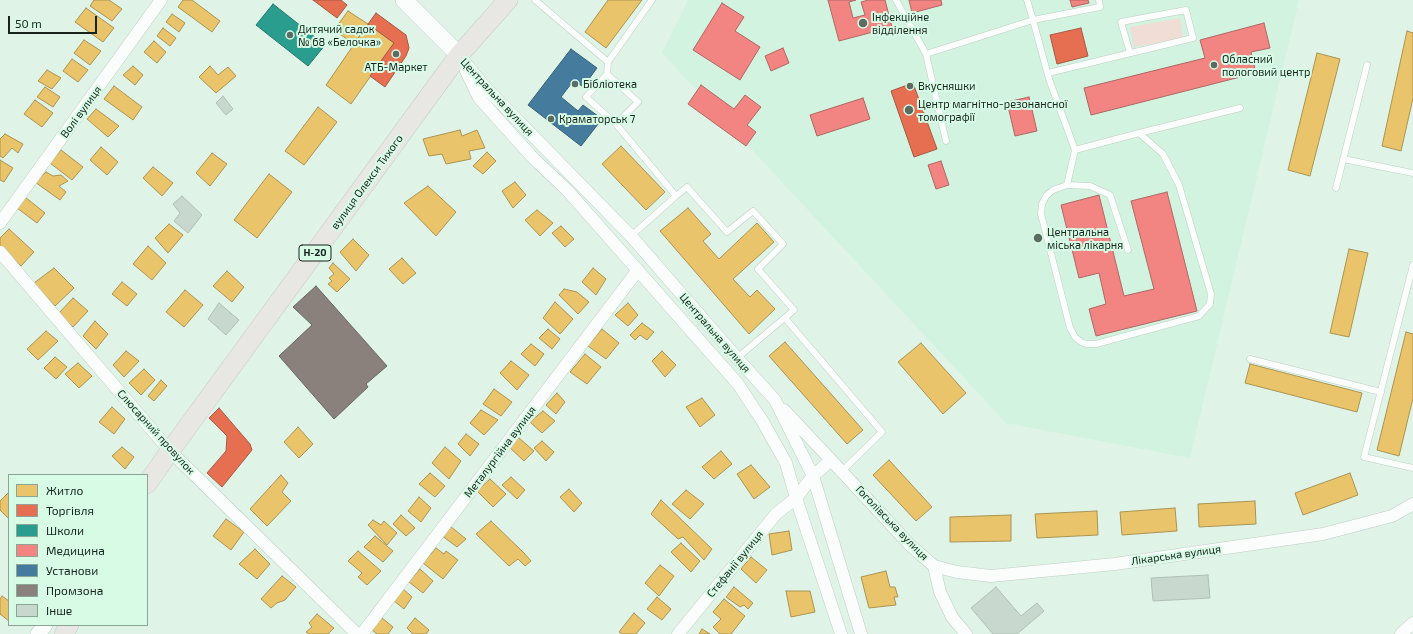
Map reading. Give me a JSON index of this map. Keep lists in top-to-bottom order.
{
  "streets": {
    "main road": ["вулиця Олекси Тихого", "Н-20"],
    "street": [
      "Центральна вулиця",
      "Волі вулиця",
      "Слюсарний провулок",
      "Металургійна вулиця",
      "Гоголівська вулиця",
      "Лікарська вулиця",
      "Стефанії вулиця"
    ]
  },
  "crossings": [
    ["Центральна вулиця", "вулиця Олекси Тихого"],
    ["Центральна вулиця", "Металургійна вулиця"],
    ["Центральна вулиця", "Гоголівська вулиця"],
    ["Центральна вулиця", "Стефанії вулиця"],
    ["вулиця Олекси Тихого", "Слюсарний провулок"],
    ["Гоголівська вулиця", "Лікарська вулиця"]
  ],
  "places": [
    "Інфекційне відділення",
    "Дитячий садок № 68 «Белочка»",
    "АТБ-Маркет",
    "Обласний пологовий центр",
    "Бібліотека",
    "Вкусняшки",
    "Центр магнітно-резонансної томографії",
    "Краматорськ 7",
    "Центральна міська лікарня"
  ],
  "legend": [
    "Житло",
    "Торгівля",
    "Школи",
    "Медицина",
    "Установи",
    "Промзона",
    "Інше"
  ],
  "scale_bar": "50 m"
}
